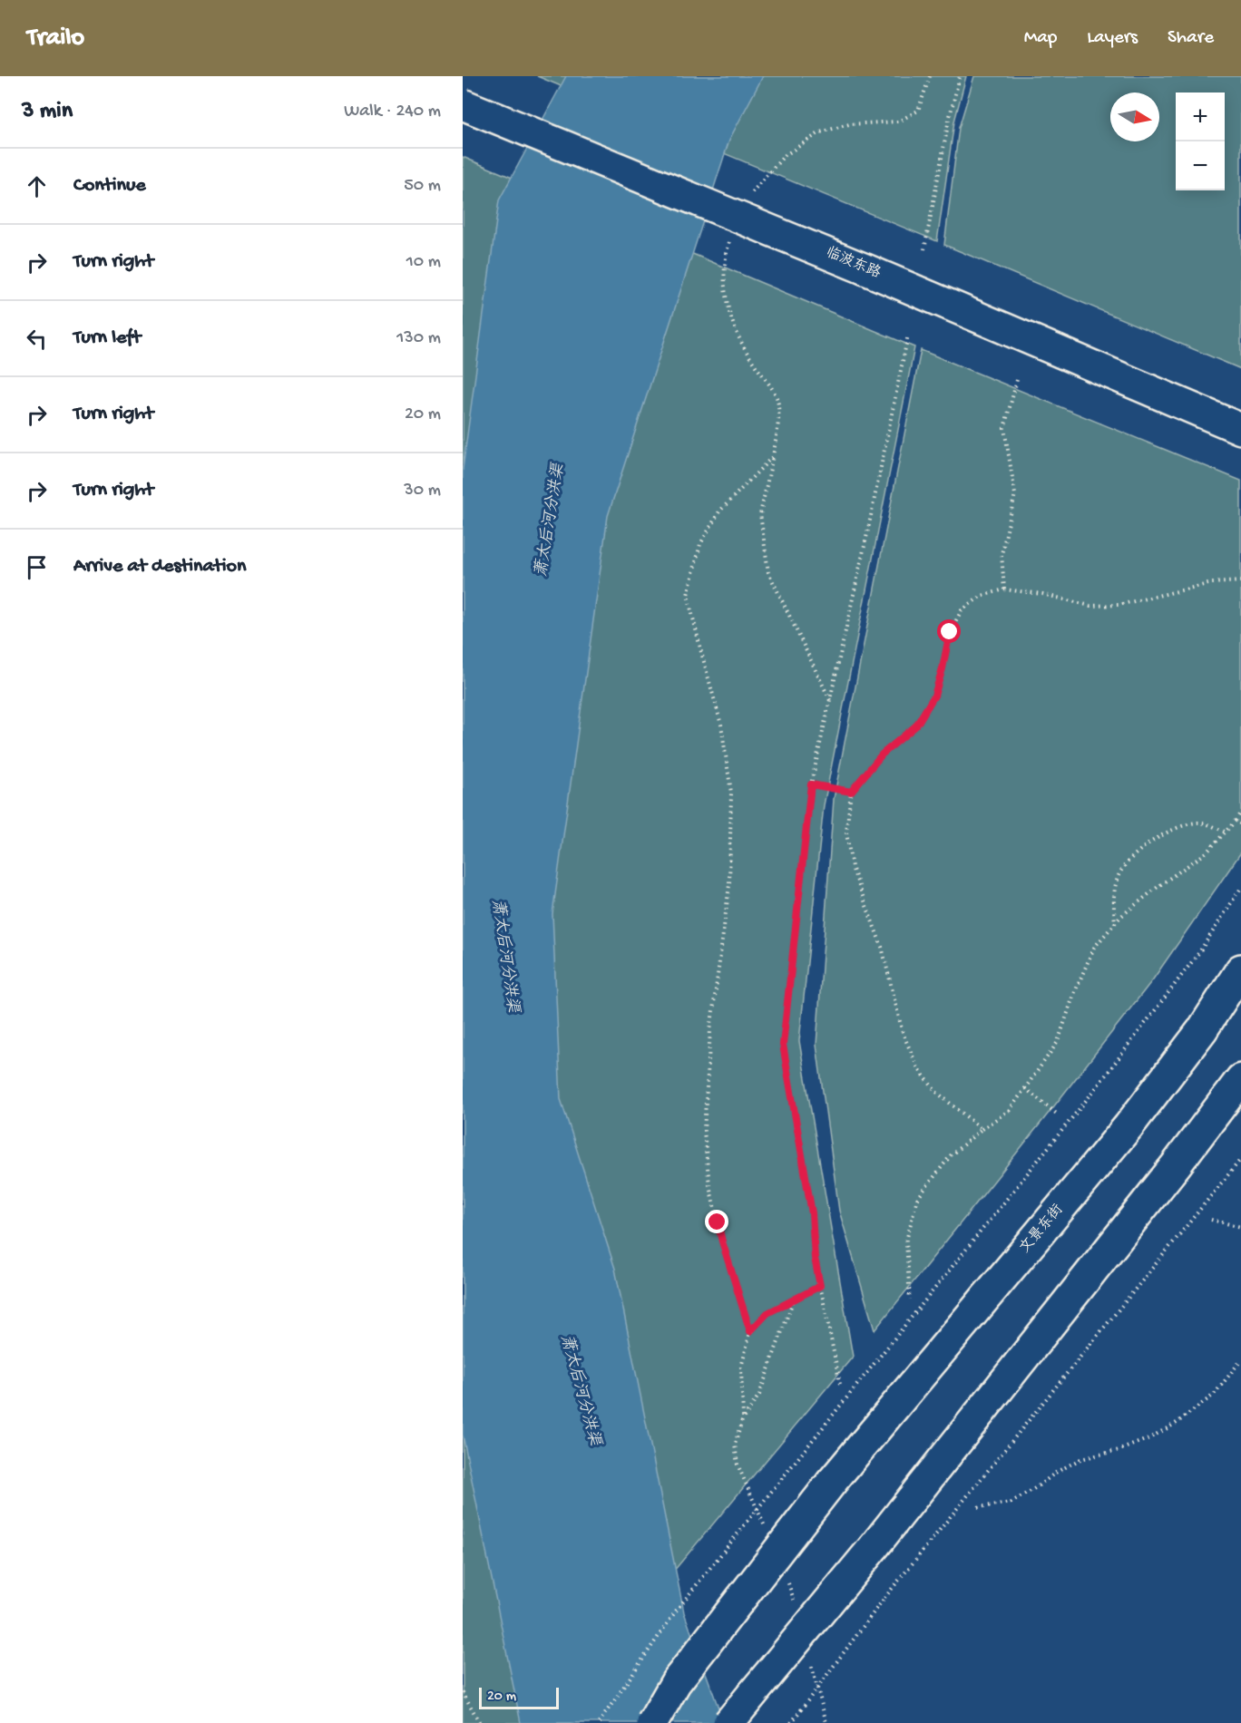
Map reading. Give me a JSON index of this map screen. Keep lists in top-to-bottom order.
{
  "streets": {
    "main road": ["临波东路", "文景东街"]
  },
  "water": ["萧太后河分洪渠"],
  "scale_bar": "20 m",
  "north": "right",
  "page": {
    "header": "Trailo",
    "nav": ["Map", "Layers", "Share"],
    "heading": ["3 min", "Walk · 240 m"],
    "map_buttons": ["+", "−"],
    "list": [
      ["Continue", "50 m"],
      ["Turn right", "10 m"],
      ["Turn left", "130 m"],
      ["Turn right", "20 m"],
      ["Turn right", "30 m"],
      "Arrive at destination"
    ],
    "scale": "20 m"
  }
}
